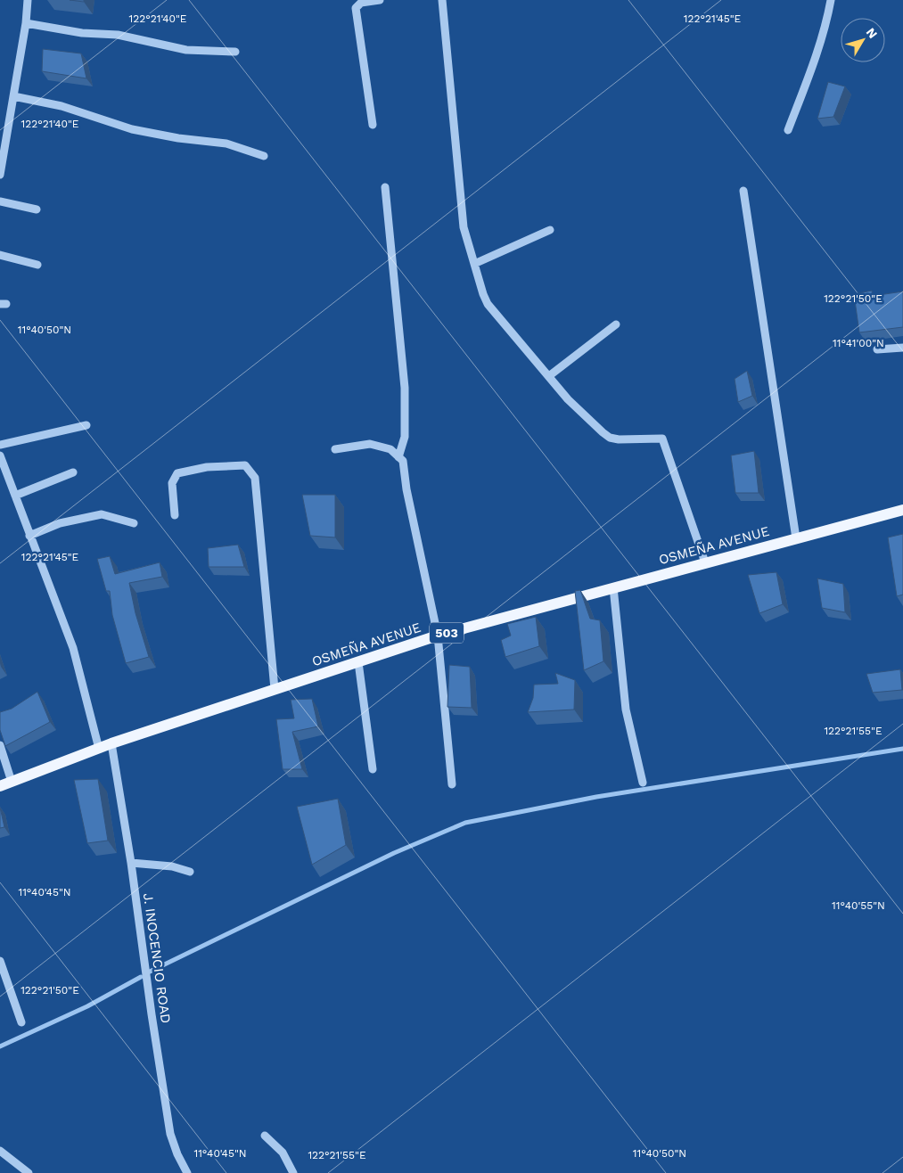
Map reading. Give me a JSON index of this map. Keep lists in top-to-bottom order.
{
  "streets": {
    "main road": ["OSMEÑA AVENUE", "503"],
    "street": ["J. INOCENCIO ROAD"]
  },
  "crossings": [
    ["OSMEÑA AVENUE", "J. INOCENCIO ROAD"]
  ],
  "north": "top right",
  "coordinates": [
    "122°21'40\"E",
    "122°21'45\"E",
    "122°21'50\"E",
    "11°40'50\"N",
    "11°41'00\"N",
    "122°21'55\"E",
    "11°40'45\"N",
    "11°40'55\"N"
  ]
}
